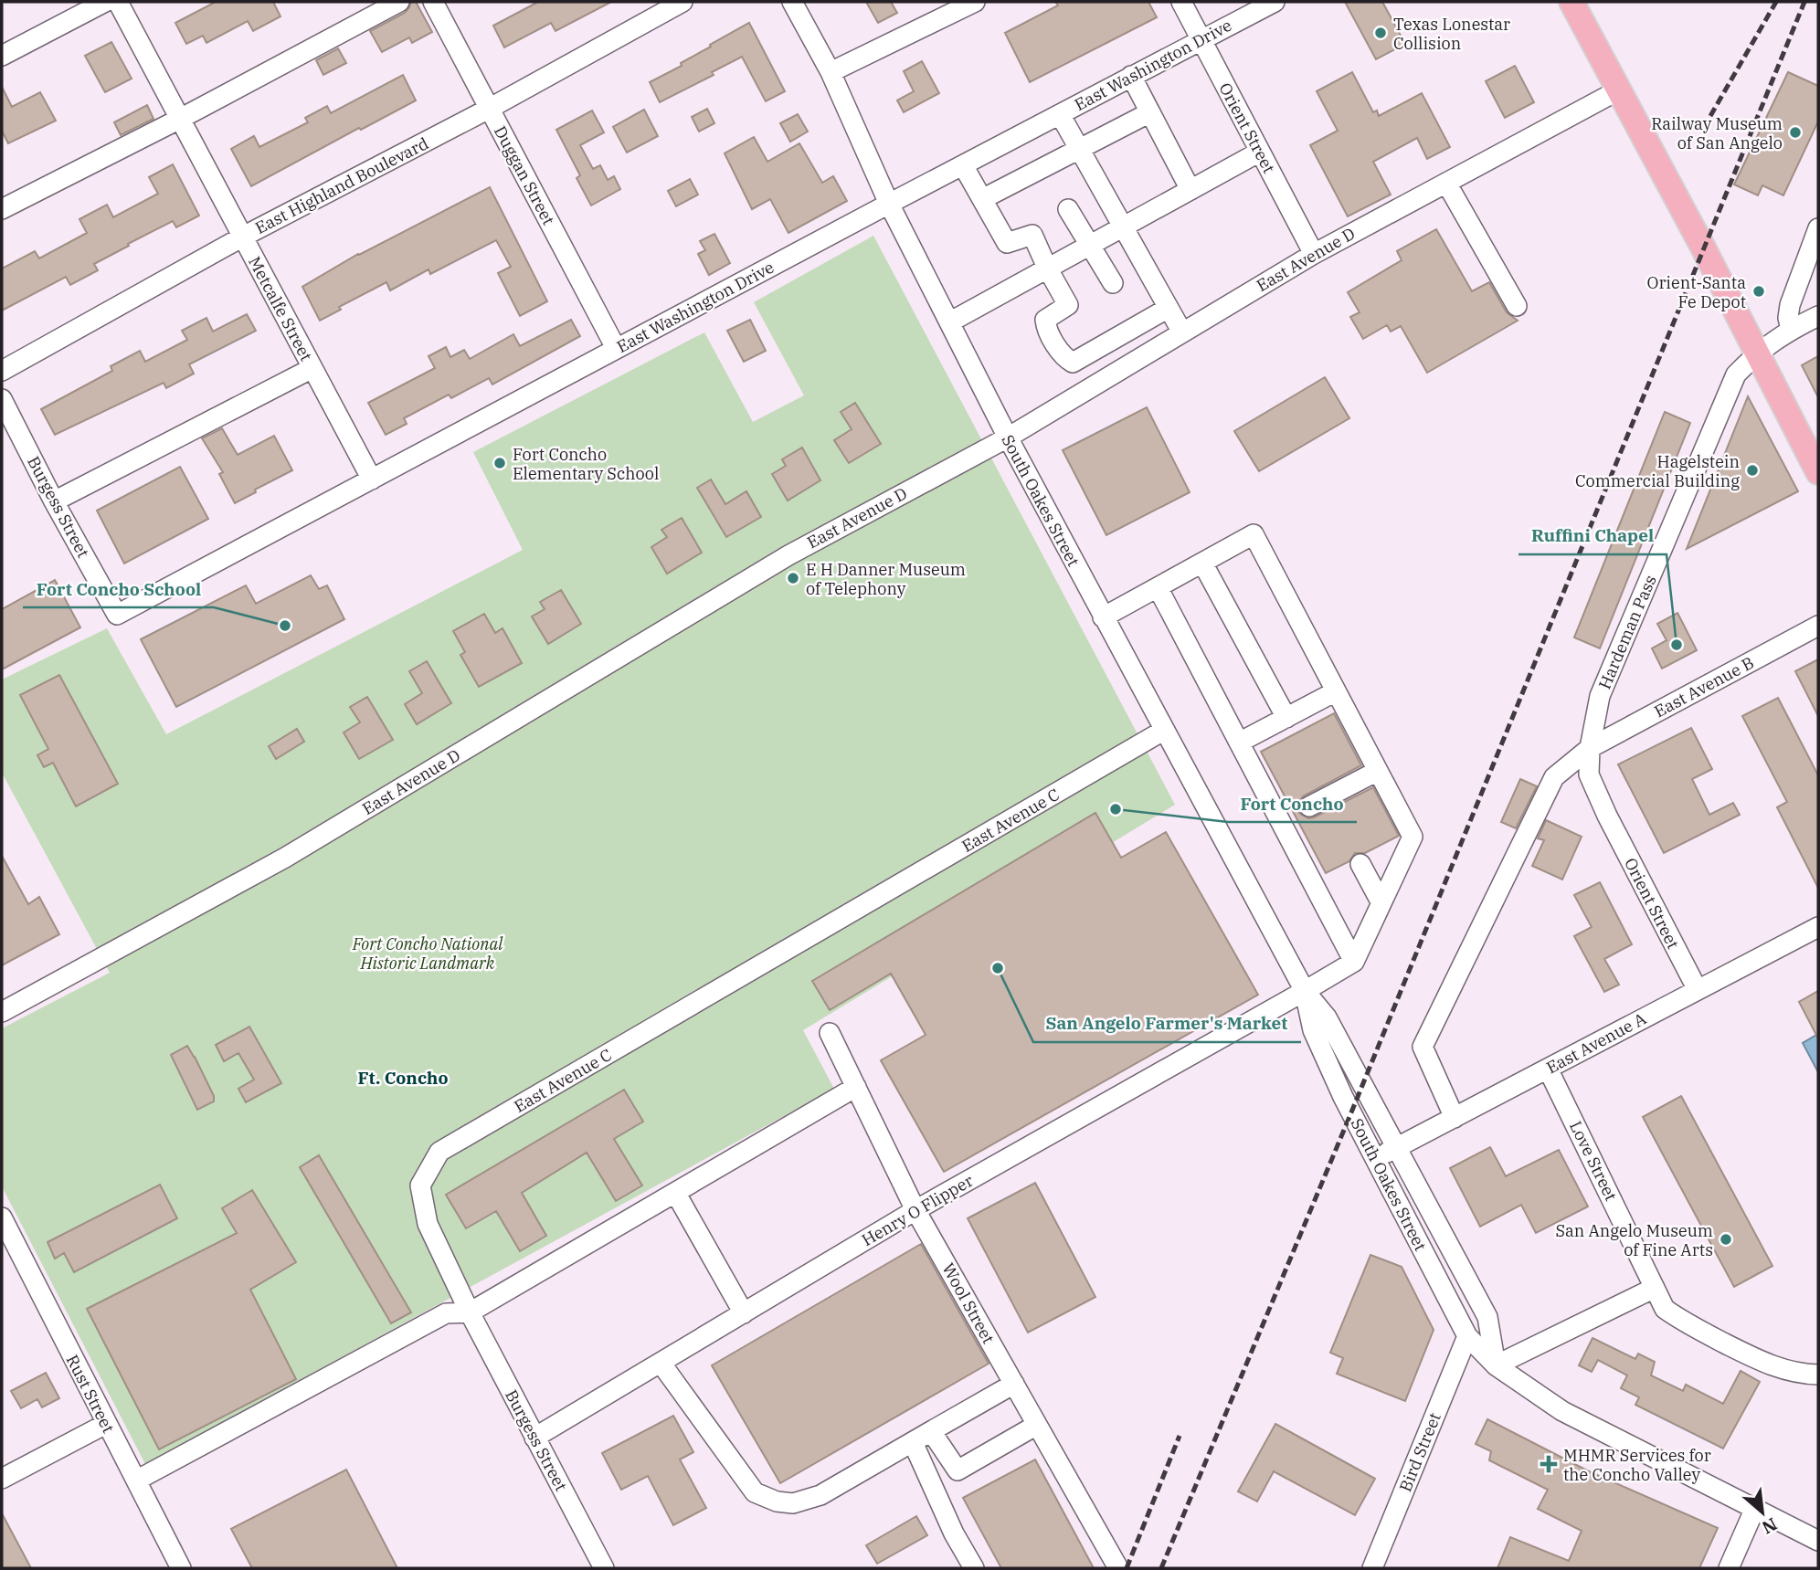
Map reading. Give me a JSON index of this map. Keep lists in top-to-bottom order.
{
  "streets": {
    "street": [
      "East Washington Drive",
      "Orient Street",
      "Duggan Street",
      "East Highland Boulevard",
      "East Avenue D",
      "Metcalfe Street",
      "South Oakes Street",
      "Burgess Street",
      "Hardeman Pass",
      "East Avenue B",
      "East Avenue C",
      "East Avenue A",
      "Love Street",
      "Henry O Flipper",
      "Wool Street",
      "Rust Street",
      "Bird Street"
    ]
  },
  "crossings": [
    ["East Washington Drive", "Orient Street"],
    ["East Washington Drive", "Duggan Street"],
    ["East Washington Drive", "Metcalfe Street"],
    ["East Washington Drive", "South Oakes Street"],
    ["East Washington Drive", "Burgess Street"],
    ["Orient Street", "East Avenue D"],
    ["Orient Street", "Hardeman Pass"],
    ["Orient Street", "East Avenue A"],
    ["Duggan Street", "East Highland Boulevard"],
    ["East Highland Boulevard", "Metcalfe Street"],
    ["East Avenue D", "South Oakes Street"],
    ["South Oakes Street", "East Avenue C"],
    ["South Oakes Street", "East Avenue A"],
    ["South Oakes Street", "Henry O Flipper"],
    ["South Oakes Street", "Bird Street"],
    ["Burgess Street", "East Avenue C"],
    ["Burgess Street", "Henry O Flipper"],
    ["Hardeman Pass", "East Avenue B"],
    ["East Avenue B", "East Avenue A"],
    ["East Avenue A", "Love Street"],
    ["Henry O Flipper", "Wool Street"]
  ],
  "districts": ["Ft. Concho"],
  "parks": ["Fort Concho National Historic Landmark"],
  "places": {
    "other": [
      "Texas Lonestar Collision",
      "Railway Museum of San Angelo",
      "Orient-Santa Fe Depot",
      "Fort Concho Elementary School",
      "Hagelstein Commercial Building",
      "E H Danner Museum of Telephony",
      "Fort Concho School",
      "Ruffini Chapel",
      "Fort Concho",
      "San Angelo Farmer's Market",
      "San Angelo Museum of Fine Arts"
    ],
    "health": ["MHMR Services for the Concho Valley"]
  },
  "north": "bottom right"
}
